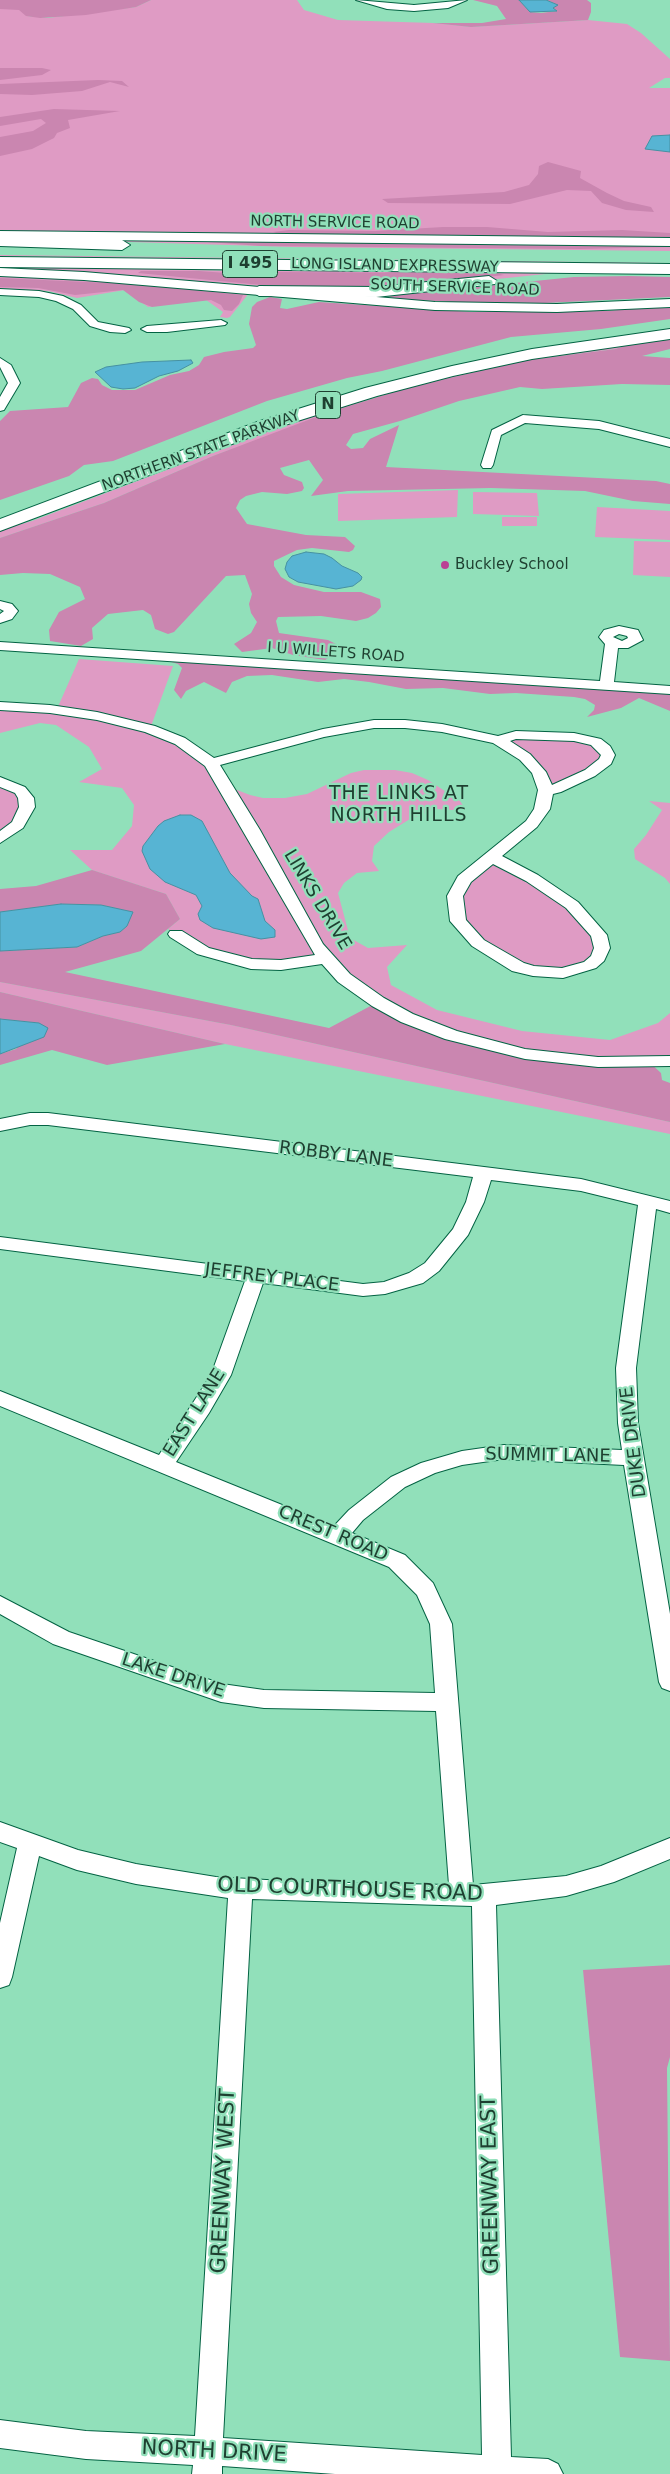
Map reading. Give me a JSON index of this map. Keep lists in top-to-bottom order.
{
  "streets": {
    "highway": [
      "I 495",
      "LONG ISLAND EXPRESSWAY",
      "N",
      "NORTHERN STATE PARKWAY"
    ],
    "main road": ["NORTH SERVICE ROAD", "SOUTH SERVICE ROAD"],
    "street": [
      "I U WILLETS ROAD",
      "LINKS DRIVE",
      "ROBBY LANE",
      "JEFFREY PLACE",
      "EAST LANE",
      "DUKE DRIVE",
      "SUMMIT LANE",
      "CREST ROAD",
      "LAKE DRIVE",
      "OLD COURTHOUSE ROAD",
      "GREENWAY WEST",
      "GREENWAY EAST",
      "NORTH DRIVE"
    ]
  },
  "crossings": [
    ["ROBBY LANE", "JEFFREY PLACE"],
    ["ROBBY LANE", "DUKE DRIVE"],
    ["JEFFREY PLACE", "EAST LANE"],
    ["EAST LANE", "CREST ROAD"],
    ["DUKE DRIVE", "SUMMIT LANE"],
    ["SUMMIT LANE", "CREST ROAD"],
    ["CREST ROAD", "LAKE DRIVE"],
    ["CREST ROAD", "OLD COURTHOUSE ROAD"],
    ["CREST ROAD", "GREENWAY EAST"],
    ["OLD COURTHOUSE ROAD", "GREENWAY WEST"],
    ["OLD COURTHOUSE ROAD", "GREENWAY EAST"],
    ["GREENWAY WEST", "NORTH DRIVE"],
    ["GREENWAY EAST", "NORTH DRIVE"]
  ],
  "districts": ["THE LINKS AT NORTH HILLS"],
  "places": ["Buckley School"]
}
